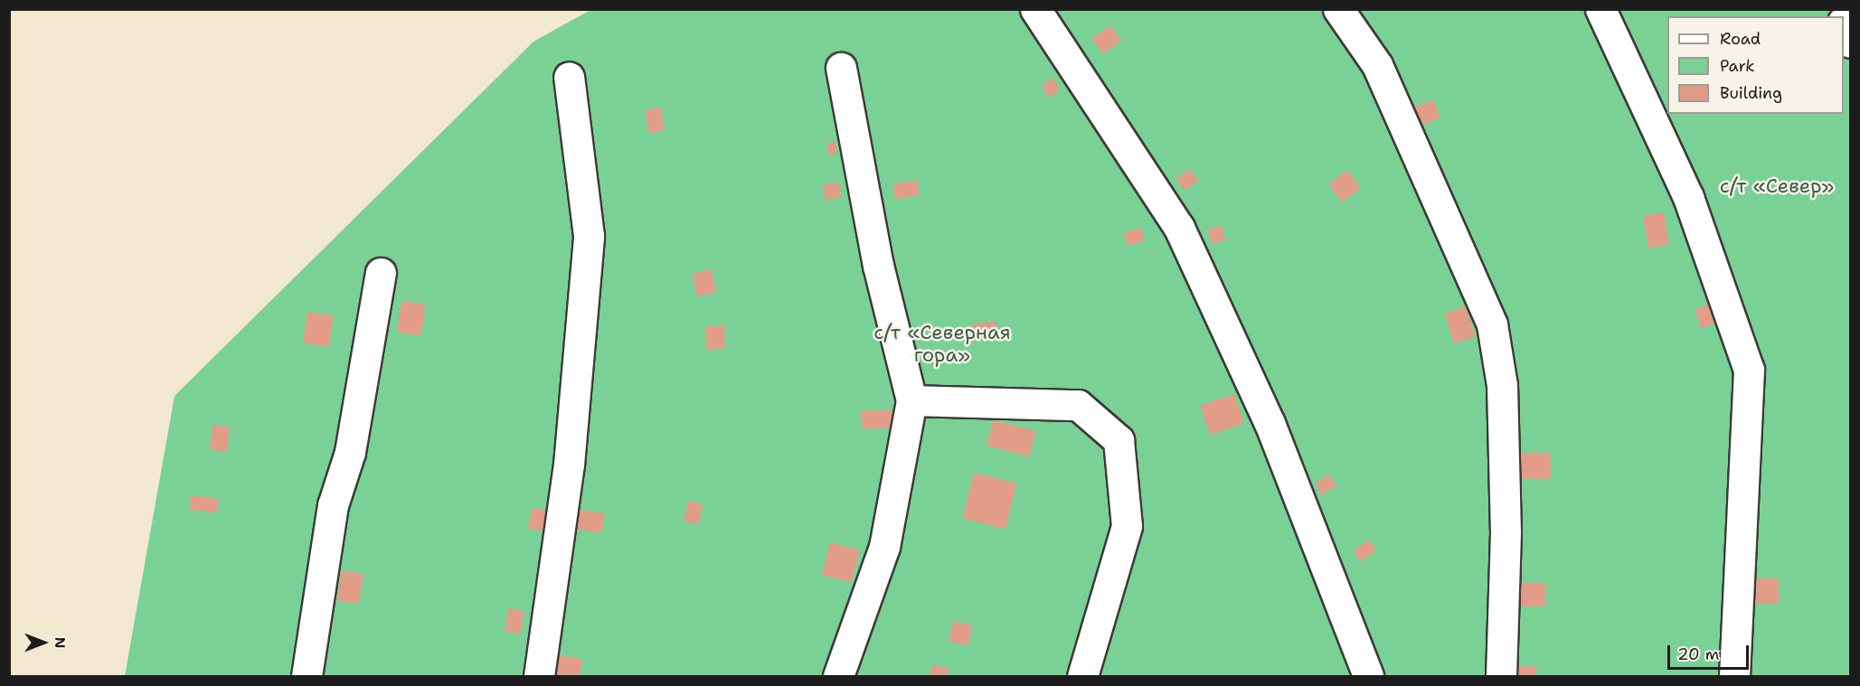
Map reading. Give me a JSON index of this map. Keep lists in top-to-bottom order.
{
  "parks": ["с/т «Север»", "с/т «Северная гора»"],
  "legend": ["Road", "Park", "Building"],
  "scale_bar": "20 m",
  "north": "right"
}
